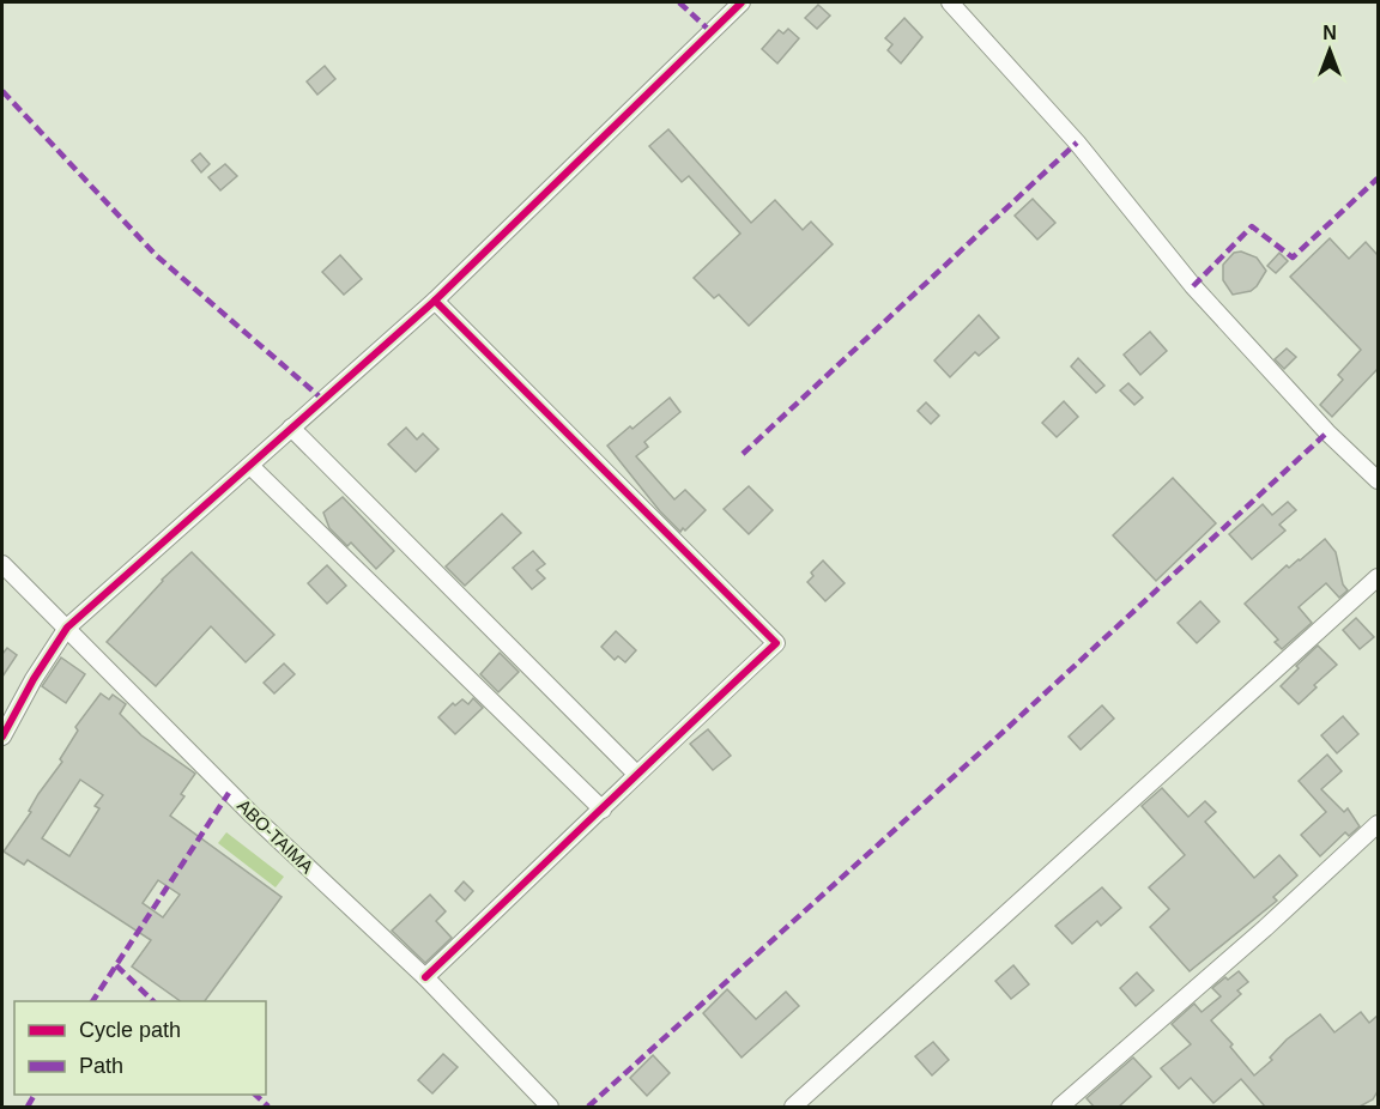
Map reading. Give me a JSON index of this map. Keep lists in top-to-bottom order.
{
  "streets": {
    "street": ["ABO-TAIMA"]
  },
  "legend": ["Cycle path", "Path"],
  "north": "top"
}
